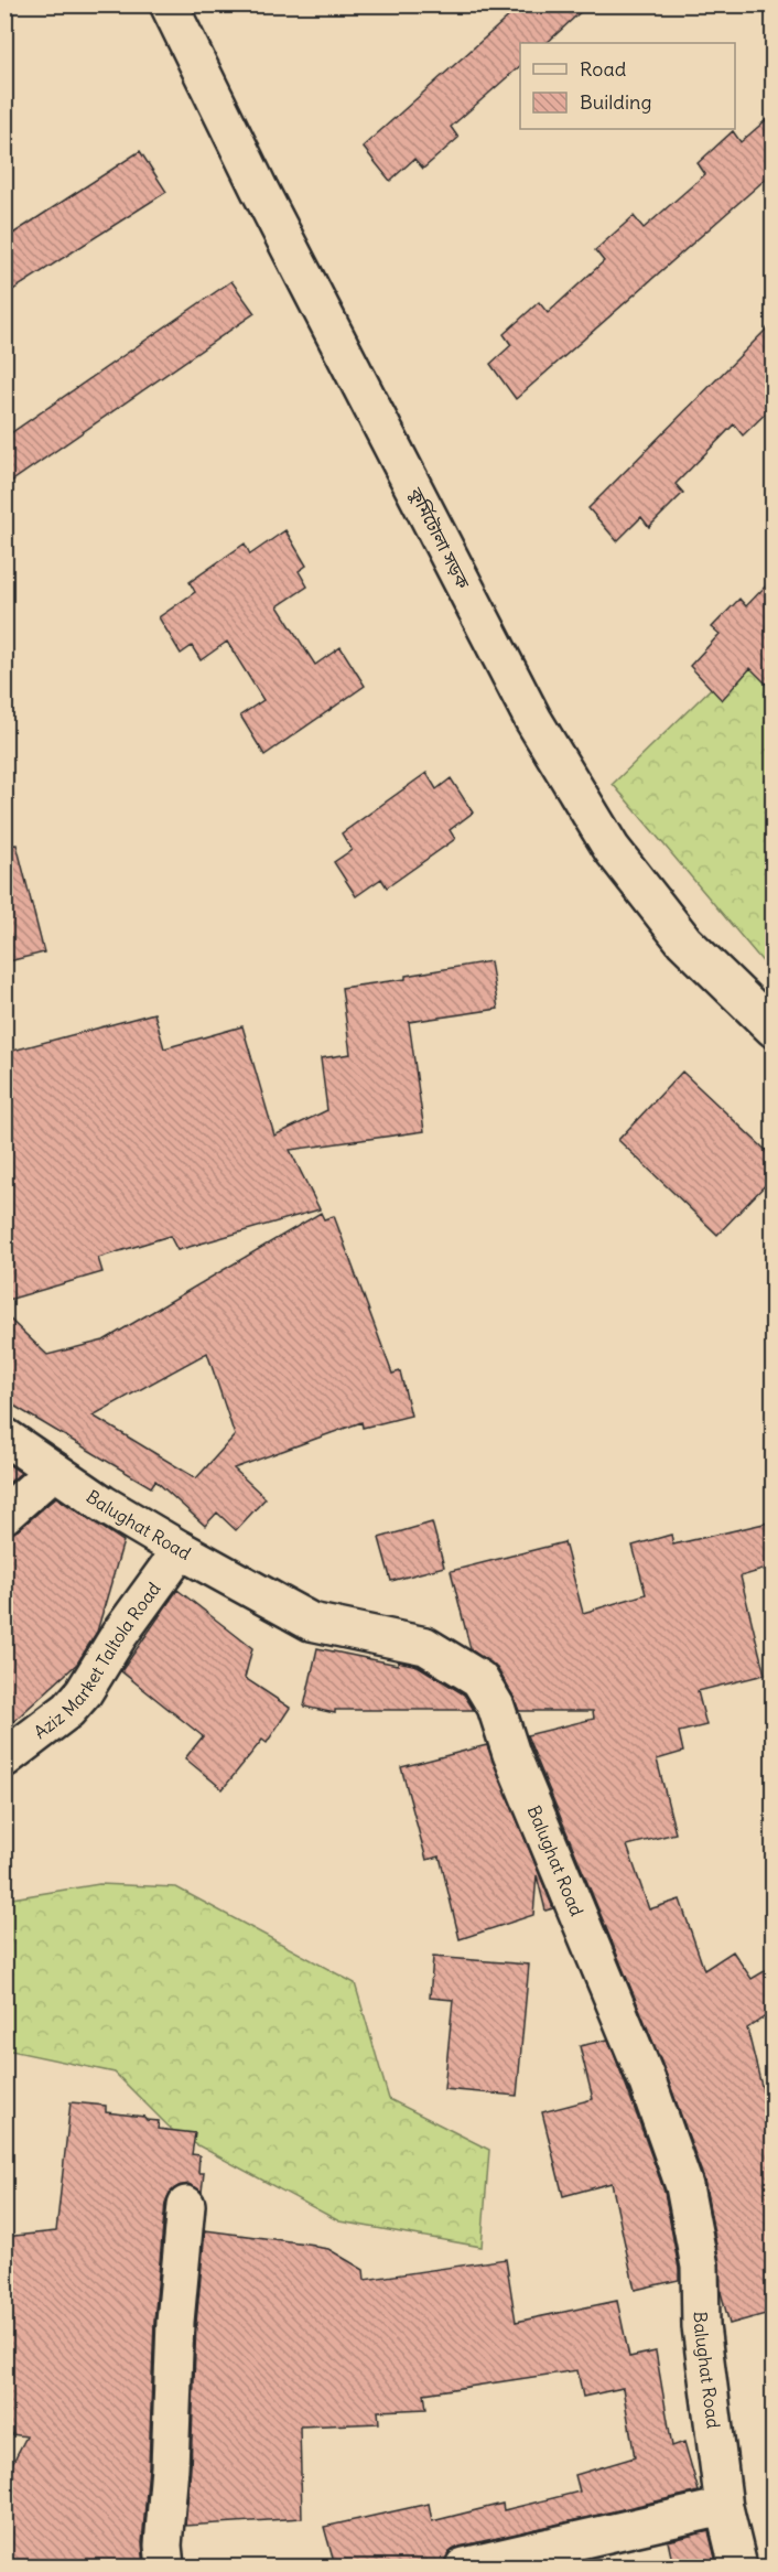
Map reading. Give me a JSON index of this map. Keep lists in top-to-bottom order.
{
  "streets": {
    "street": ["কুর্মিটোলা সড়ক", "Balughat Road", "Aziz Market Taltola Road"]
  },
  "crossings": [
    ["Balughat Road", "Aziz Market Taltola Road"]
  ],
  "legend": ["Road", "Building"]
}
